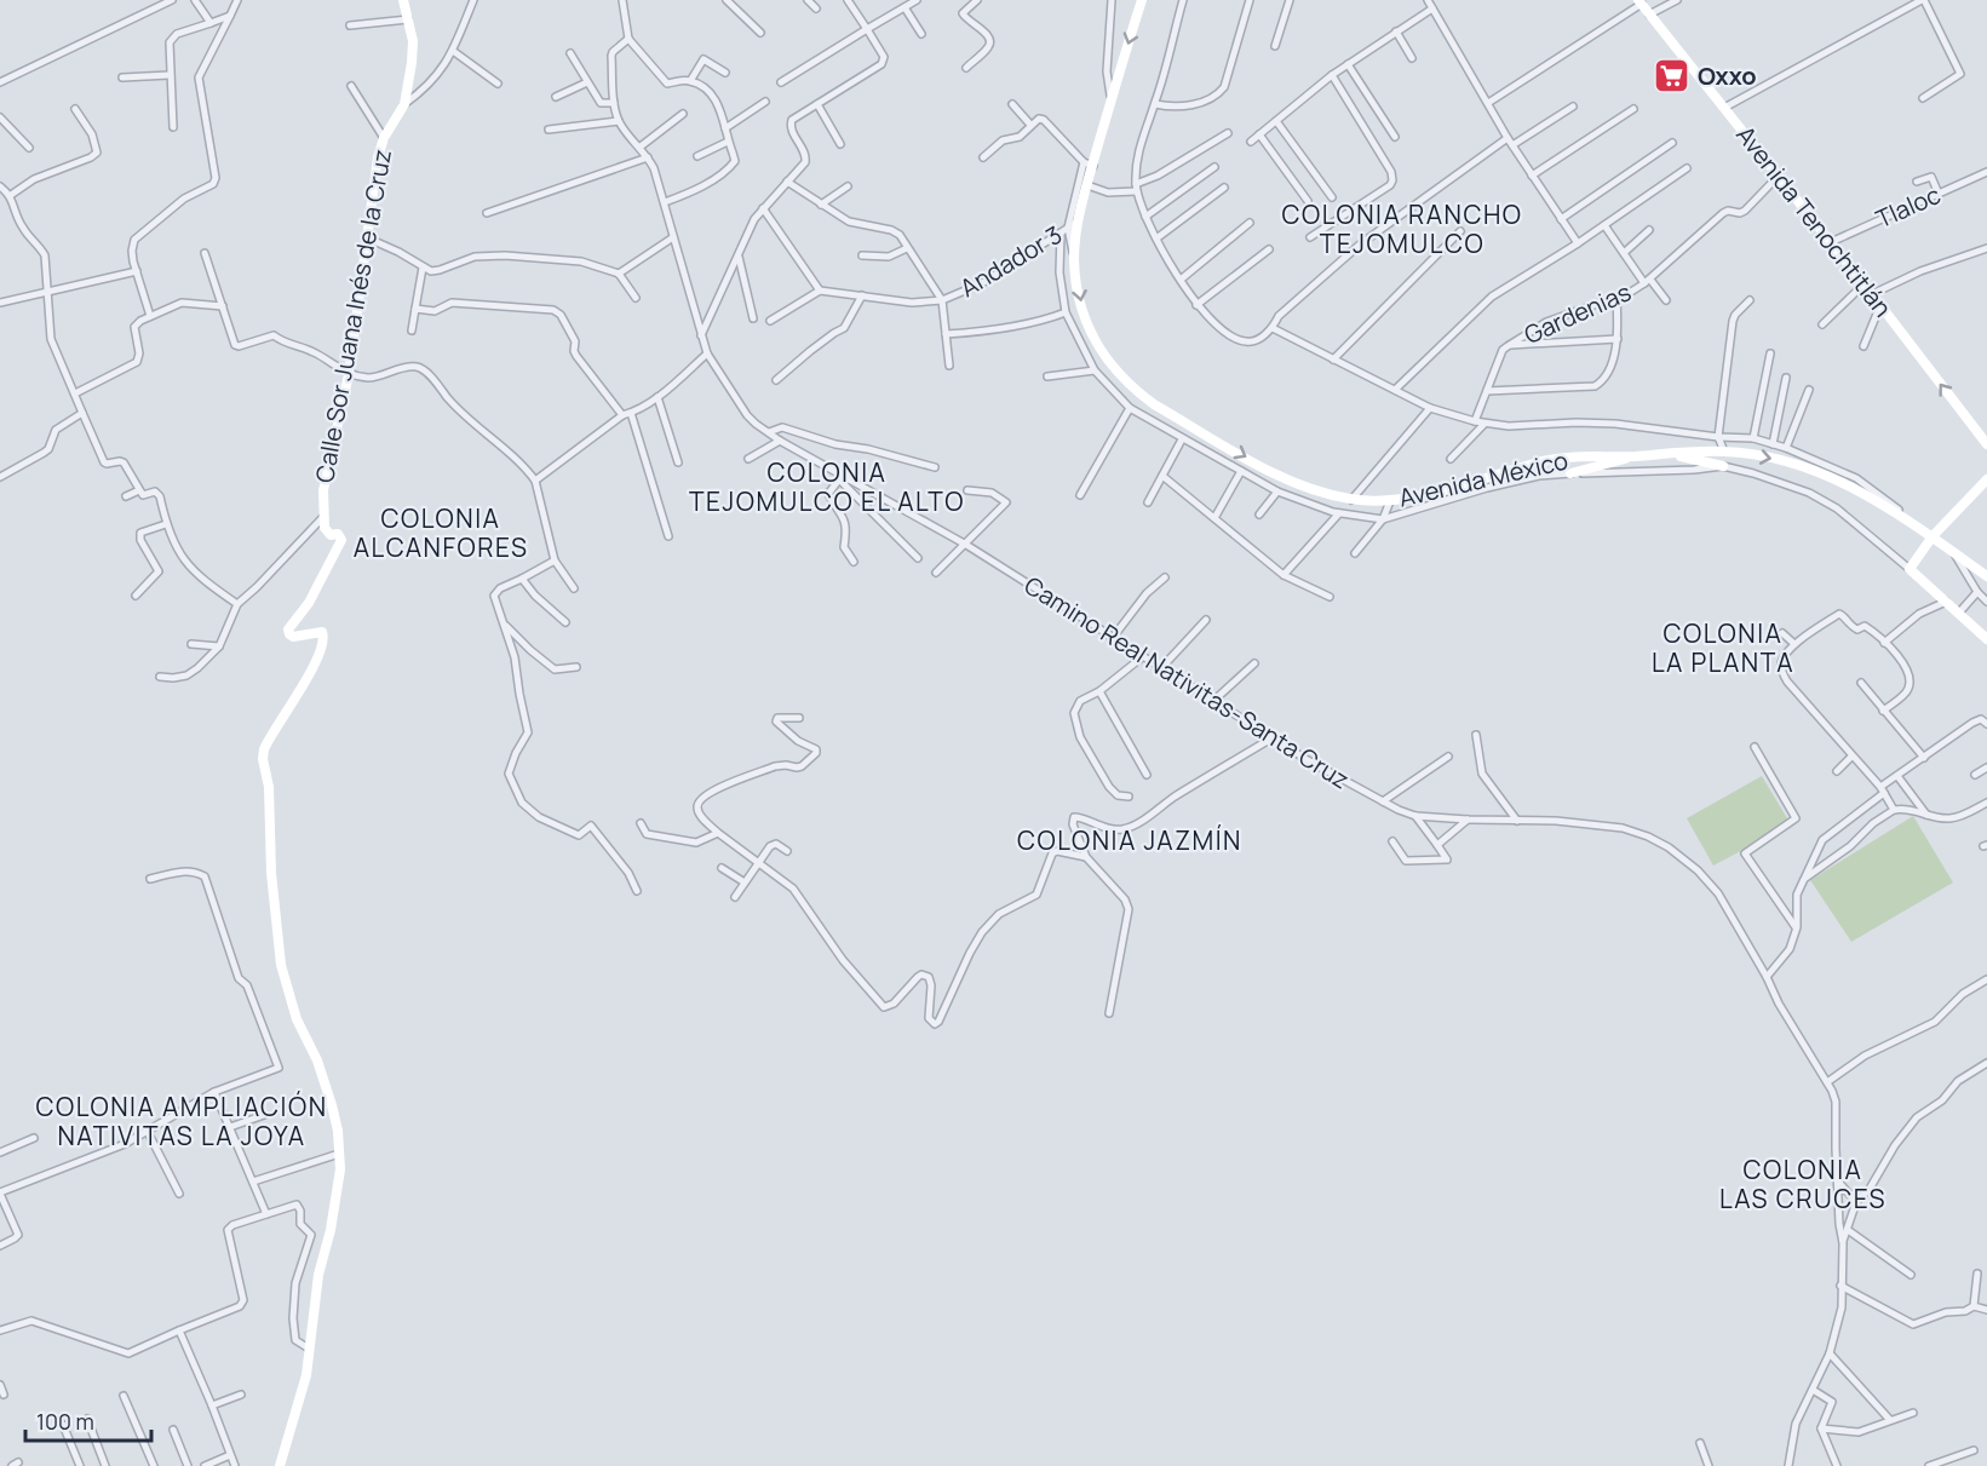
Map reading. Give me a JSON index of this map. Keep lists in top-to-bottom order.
{
  "streets": {
    "main road": ["Avenida Tenochtitlán", "Calle Sor Juana Inés de la Cruz", "Avenida México"],
    "street": [
      "Tlaloc",
      "Andador 3",
      "Gardenias",
      "Camino Real Nativitas-Santa Cruz"
    ]
  },
  "crossings": [
    ["Tlaloc", "Avenida Tenochtitlán"],
    ["Avenida Tenochtitlán", "Gardenias"],
    ["Andador 3", "Avenida México"]
  ],
  "one_way": ["Avenida México"],
  "districts": [
    "COLONIA RANCHO TEJOMULCO",
    "COLONIA TEJOMULCO EL ALTO",
    "COLONIA ALCANFORES",
    "COLONIA LA PLANTA",
    "COLONIA JAZMÍN",
    "COLONIA AMPLIACIÓN NATIVITAS LA JOYA",
    "COLONIA LAS CRUCES"
  ],
  "places": {
    "supermarket": ["Oxxo"]
  },
  "scale_bar": "100 m"
}
